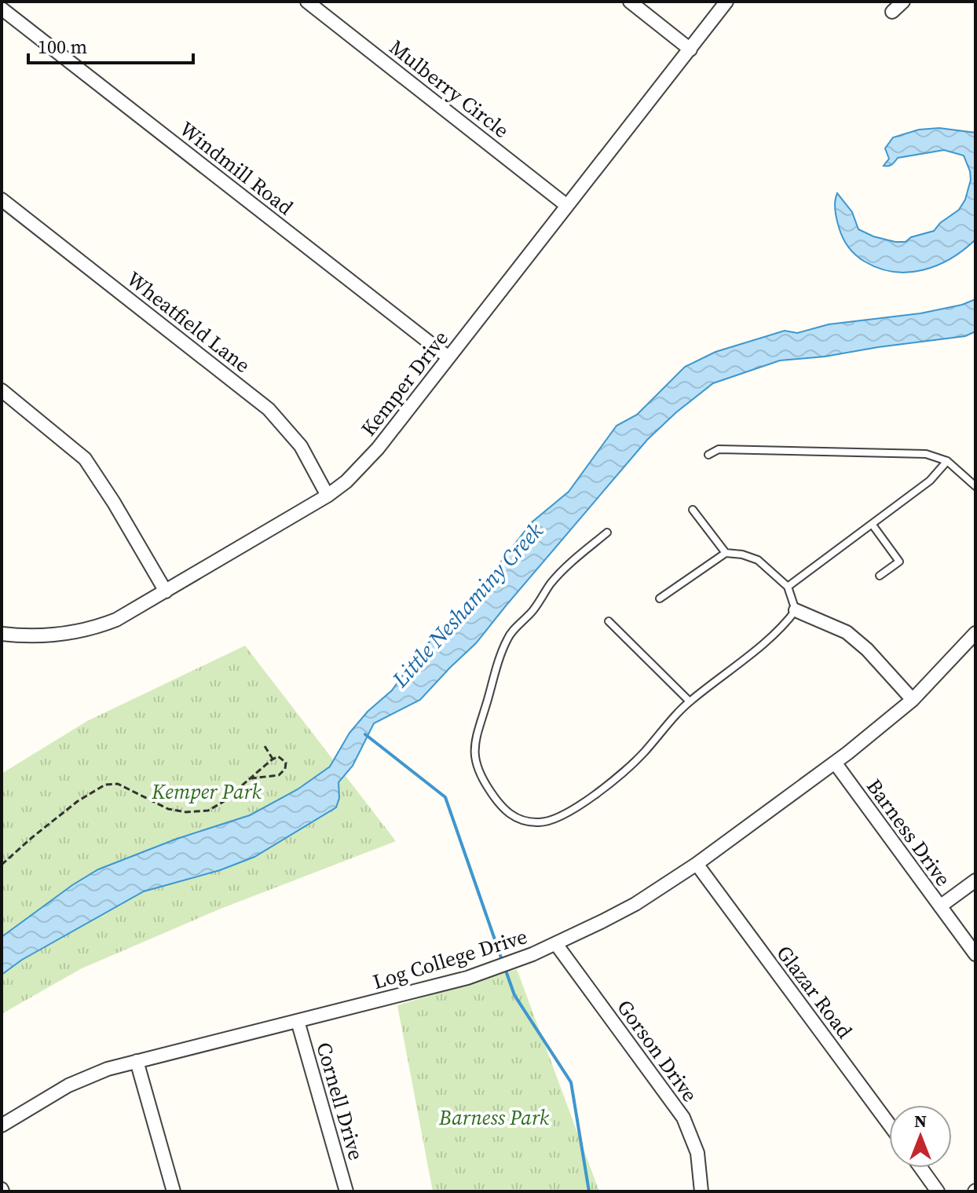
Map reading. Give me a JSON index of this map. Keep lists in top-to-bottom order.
{
  "streets": {
    "street": [
      "Mulberry Circle",
      "Windmill Road",
      "Wheatfield Lane",
      "Kemper Drive",
      "Barness Drive",
      "Log College Drive",
      "Glazar Road",
      "Gorson Drive",
      "Cornell Drive"
    ]
  },
  "crossings": [
    ["Mulberry Circle", "Kemper Drive"],
    ["Windmill Road", "Kemper Drive"],
    ["Wheatfield Lane", "Kemper Drive"],
    ["Barness Drive", "Log College Drive"],
    ["Log College Drive", "Glazar Road"],
    ["Log College Drive", "Gorson Drive"],
    ["Log College Drive", "Cornell Drive"]
  ],
  "water": ["Little Neshaminy Creek"],
  "parks": ["Kemper Park", "Barness Park"],
  "scale_bar": "100 m",
  "north": "top"
}
